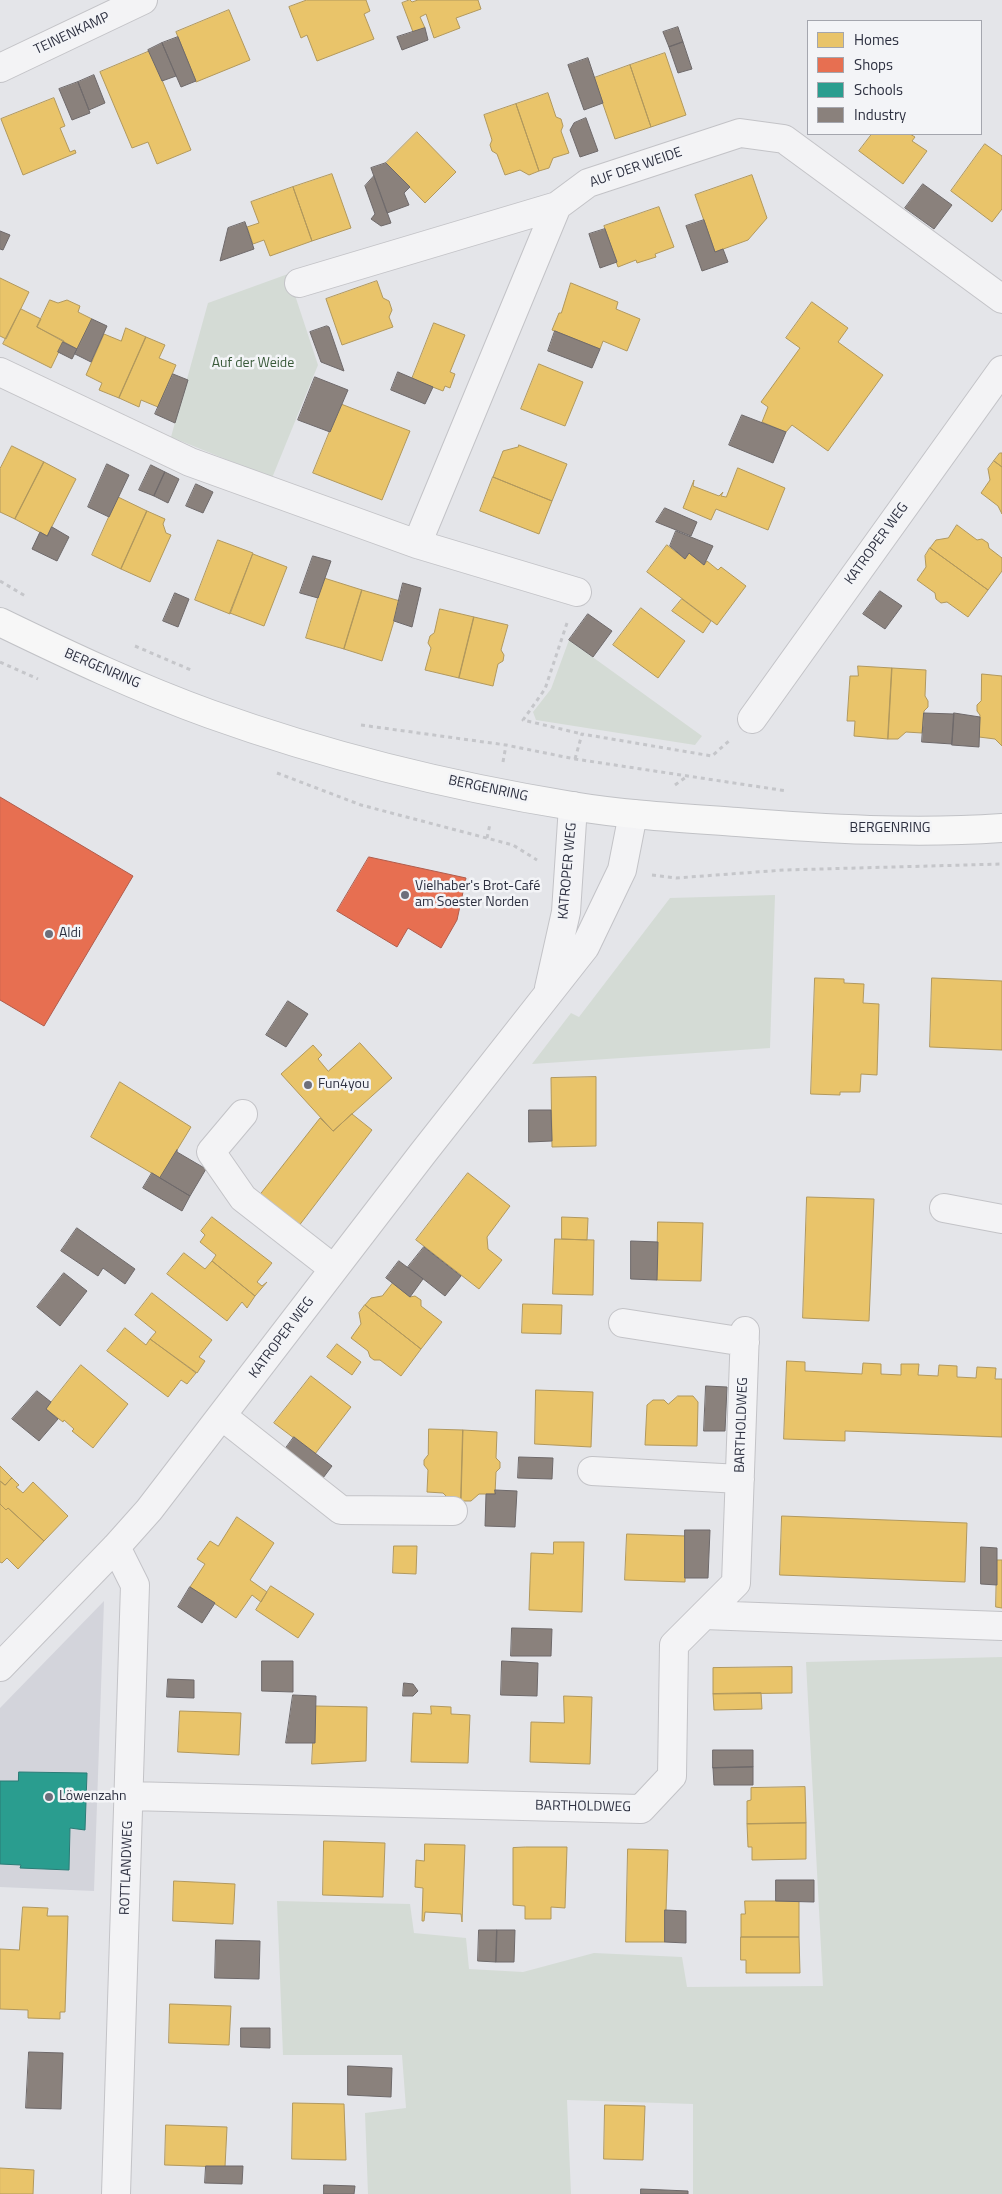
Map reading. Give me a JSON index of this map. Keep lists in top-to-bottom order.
{
  "streets": {
    "main road": ["BERGENRING"],
    "street": [
      "TEINENKAMP",
      "AUF DER WEIDE",
      "KATROPER WEG",
      "BARTHOLDWEG",
      "ROTTLANDWEG"
    ]
  },
  "crossings": [
    ["KATROPER WEG", "BERGENRING"],
    ["KATROPER WEG", "ROTTLANDWEG"],
    ["BARTHOLDWEG", "ROTTLANDWEG"]
  ],
  "parks": ["Auf der Weide"],
  "places": [
    "Vielhaber's Brot-Café am Soester Norden",
    "Aldi",
    "Fun4you",
    "Löwenzahn"
  ],
  "legend": [
    "Homes",
    "Shops",
    "Schools",
    "Industry"
  ]
}
